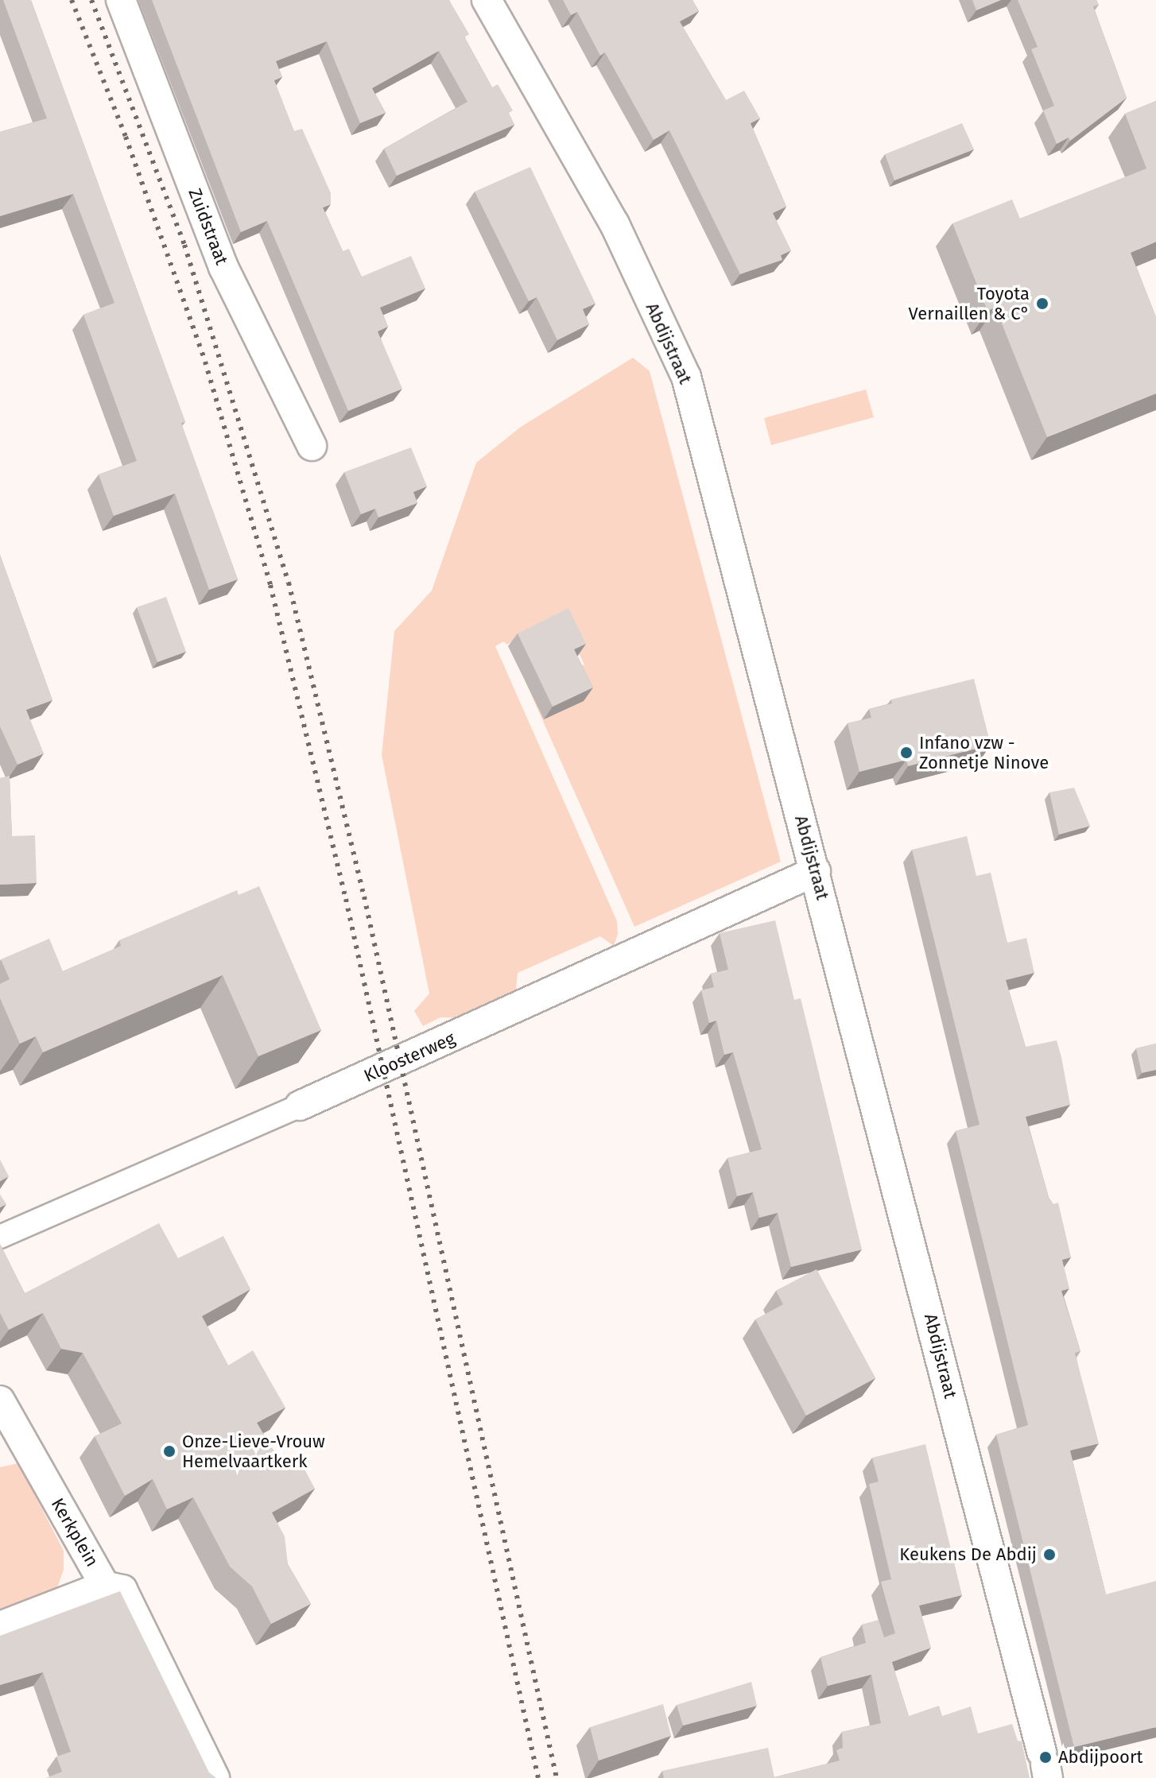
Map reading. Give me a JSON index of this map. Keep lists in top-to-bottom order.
{
  "streets": {
    "street": [
      "Zuidstraat",
      "Abdijstraat",
      "Kloosterweg",
      "Kerkplein"
    ]
  },
  "crossings": [
    ["Abdijstraat", "Kloosterweg"]
  ],
  "places": [
    "Toyota Vernaillen & C°",
    "Infano vzw - Zonnetje Ninove",
    "Onze-Lieve-Vrouw Hemelvaartkerk",
    "Keukens De Abdij",
    "Abdijpoort"
  ]
}
